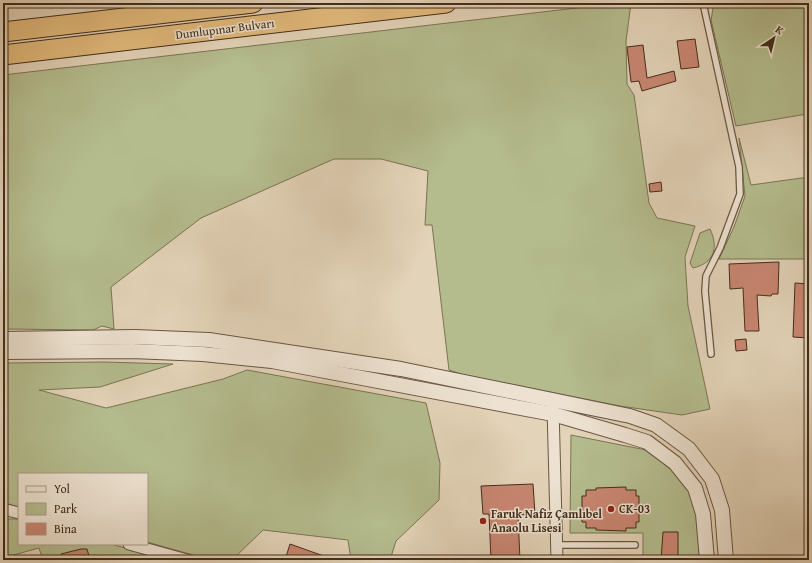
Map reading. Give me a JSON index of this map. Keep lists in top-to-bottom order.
{
  "streets": {
    "highway": ["Dumlupınar Bulvarı"]
  },
  "places": ["CK-03", "Faruk Nafiz Çamlıbel Anaolu Lisesi"],
  "legend": ["Yol", "Park", "Bina"],
  "north": "top right"
}
